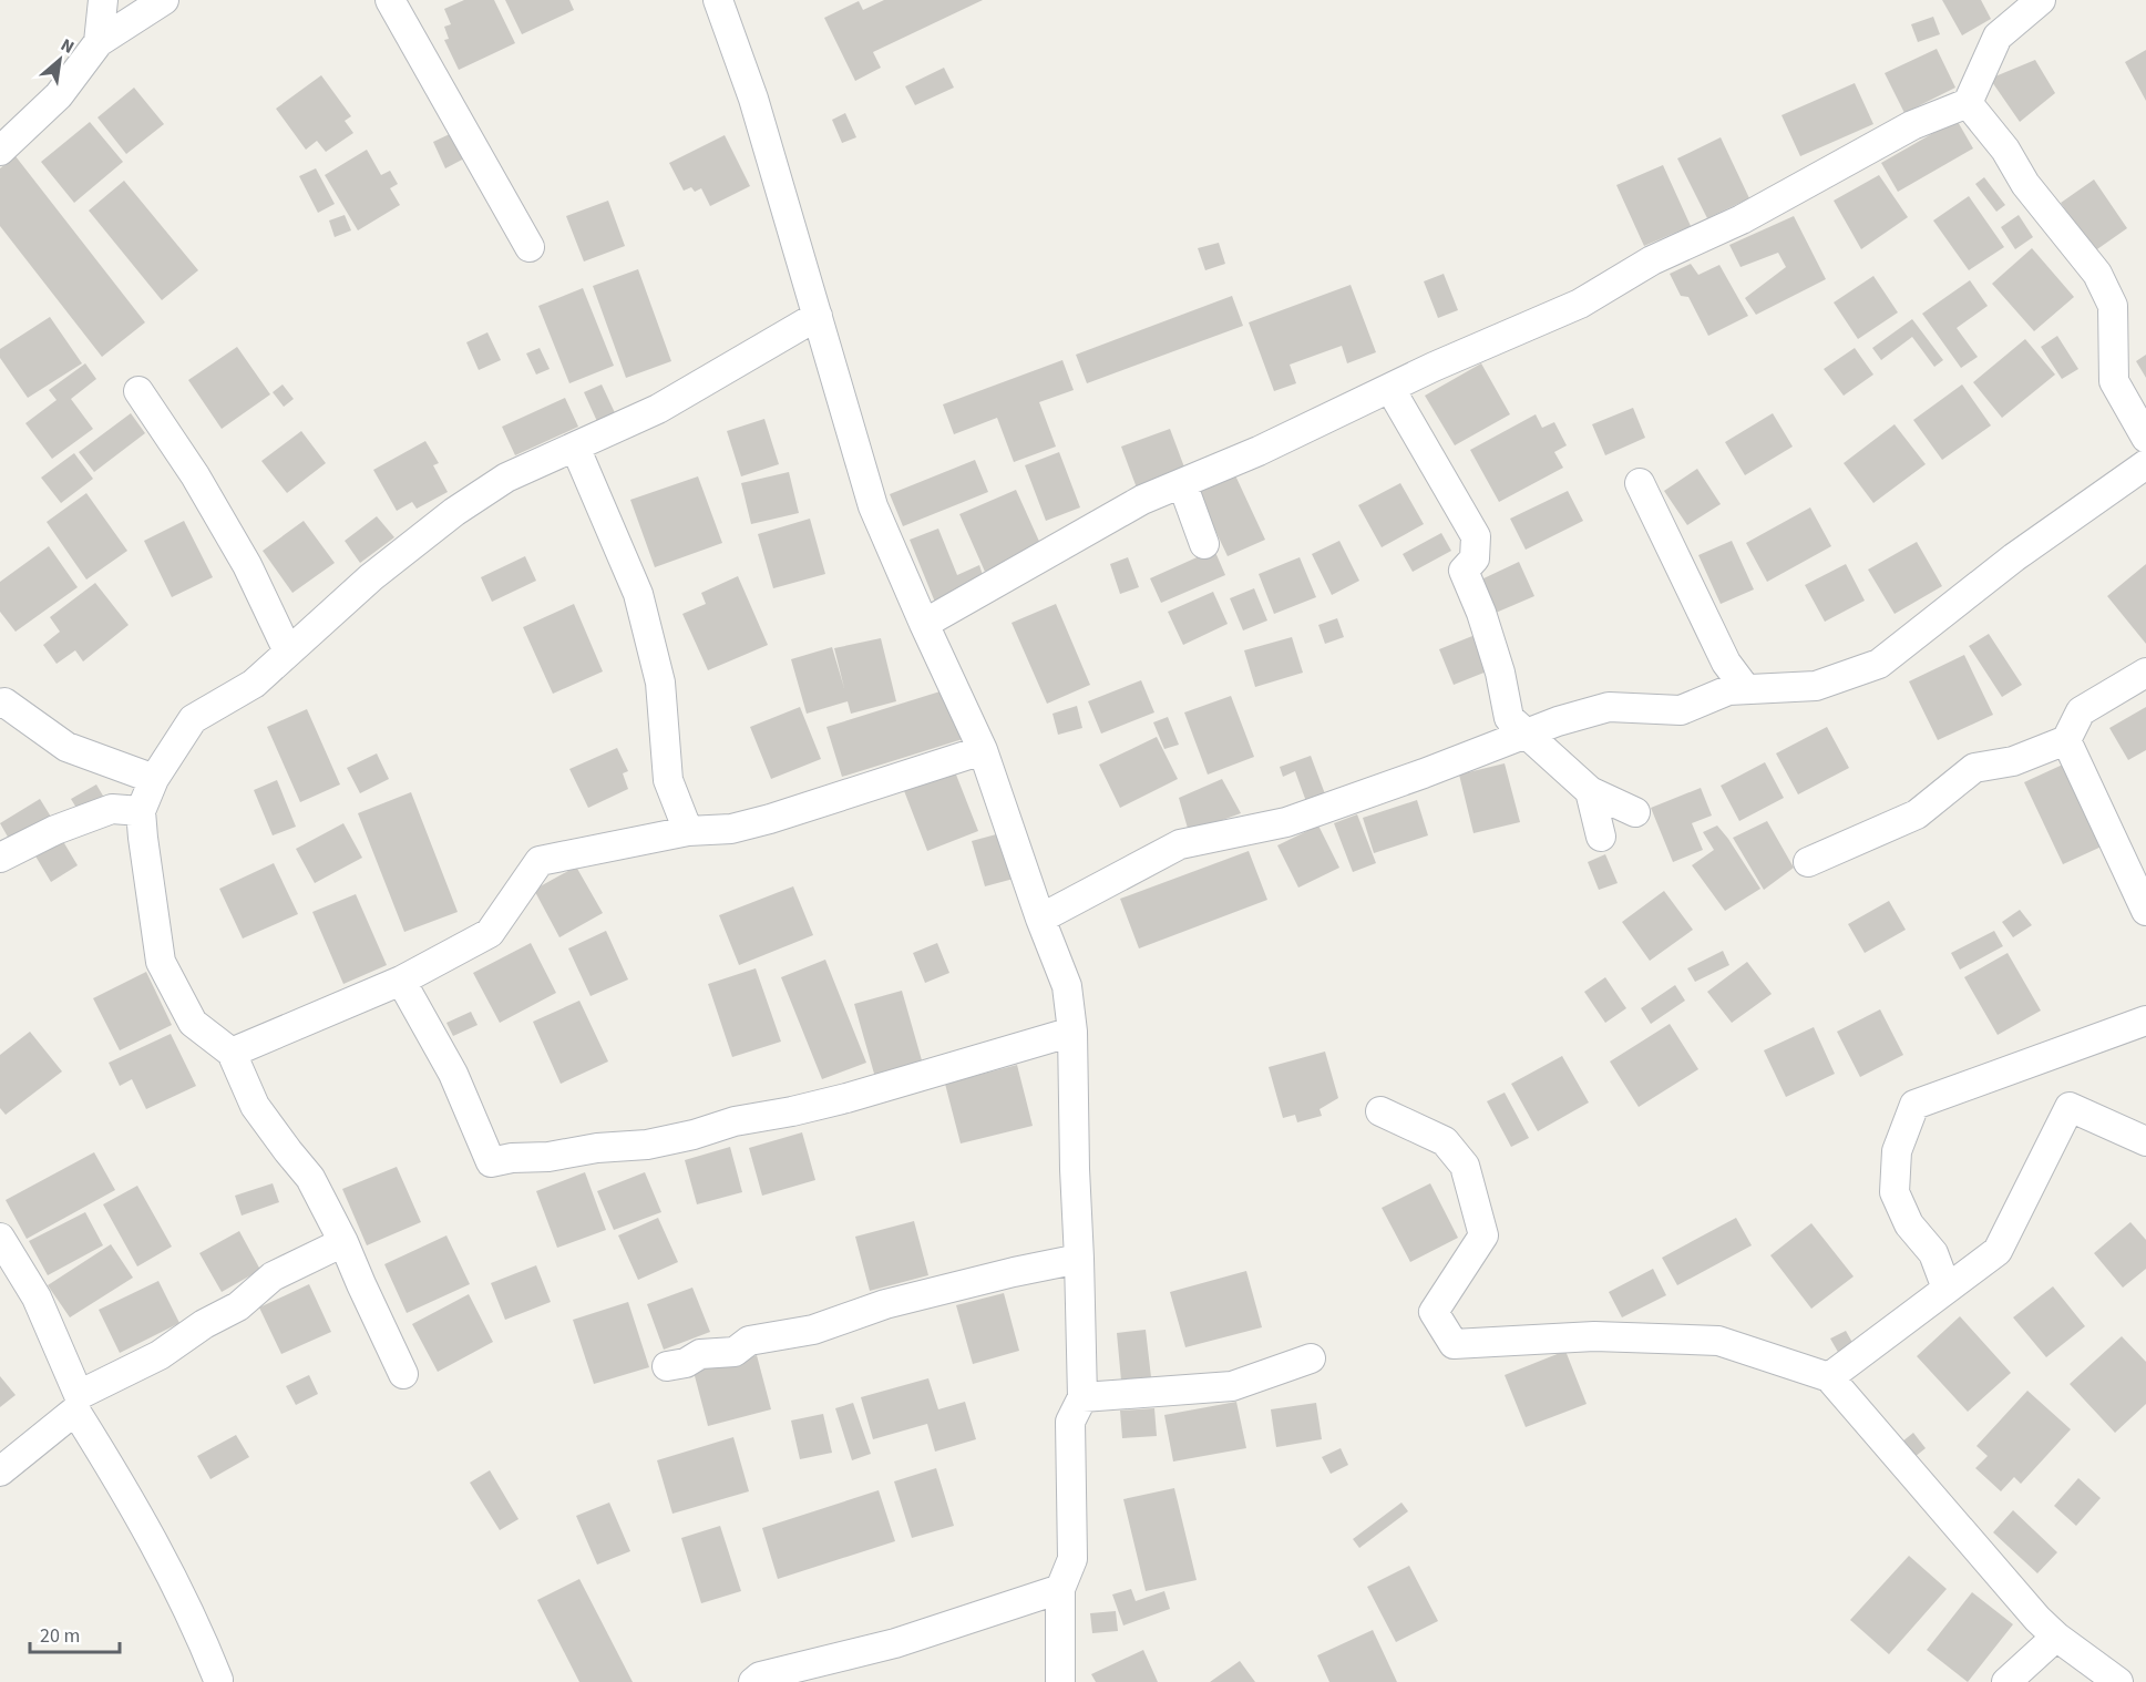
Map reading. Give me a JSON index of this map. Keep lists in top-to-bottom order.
{
  "scale_bar": "20 m",
  "north": "top right"
}
